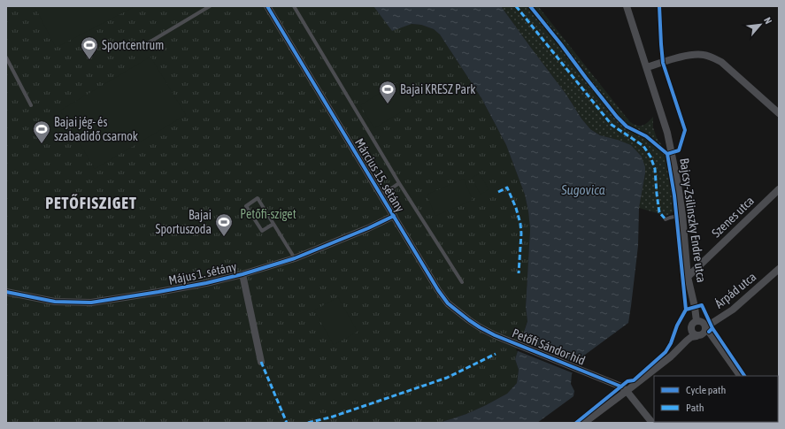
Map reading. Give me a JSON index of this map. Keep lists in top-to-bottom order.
{
  "streets": {
    "street": [
      "Március 15. sétány",
      "Szenes utca",
      "Bajcsy-Zsilinszky Endre utca",
      "Május 1. sétány",
      "Árpád utca",
      "Petőfi Sándor híd"
    ]
  },
  "crossings": [
    ["Március 15. sétány", "Május 1. sétány"],
    ["Március 15. sétány", "Petőfi Sándor híd"],
    ["Szenes utca", "Bajcsy-Zsilinszky Endre utca"],
    ["Bajcsy-Zsilinszky Endre utca", "Árpád utca"]
  ],
  "districts": ["PETŐFISZIGET"],
  "water": ["Sugovica"],
  "parks": ["Petőfi-sziget"],
  "places": {
    "sports": [
      "Sportcentrum",
      "Bajai KRESZ Park",
      "Bajai jég- és szabadidő csarnok",
      "Bajai Sportuszoda"
    ]
  },
  "legend": ["Cycle path", "Path"],
  "north": "top right"
}
